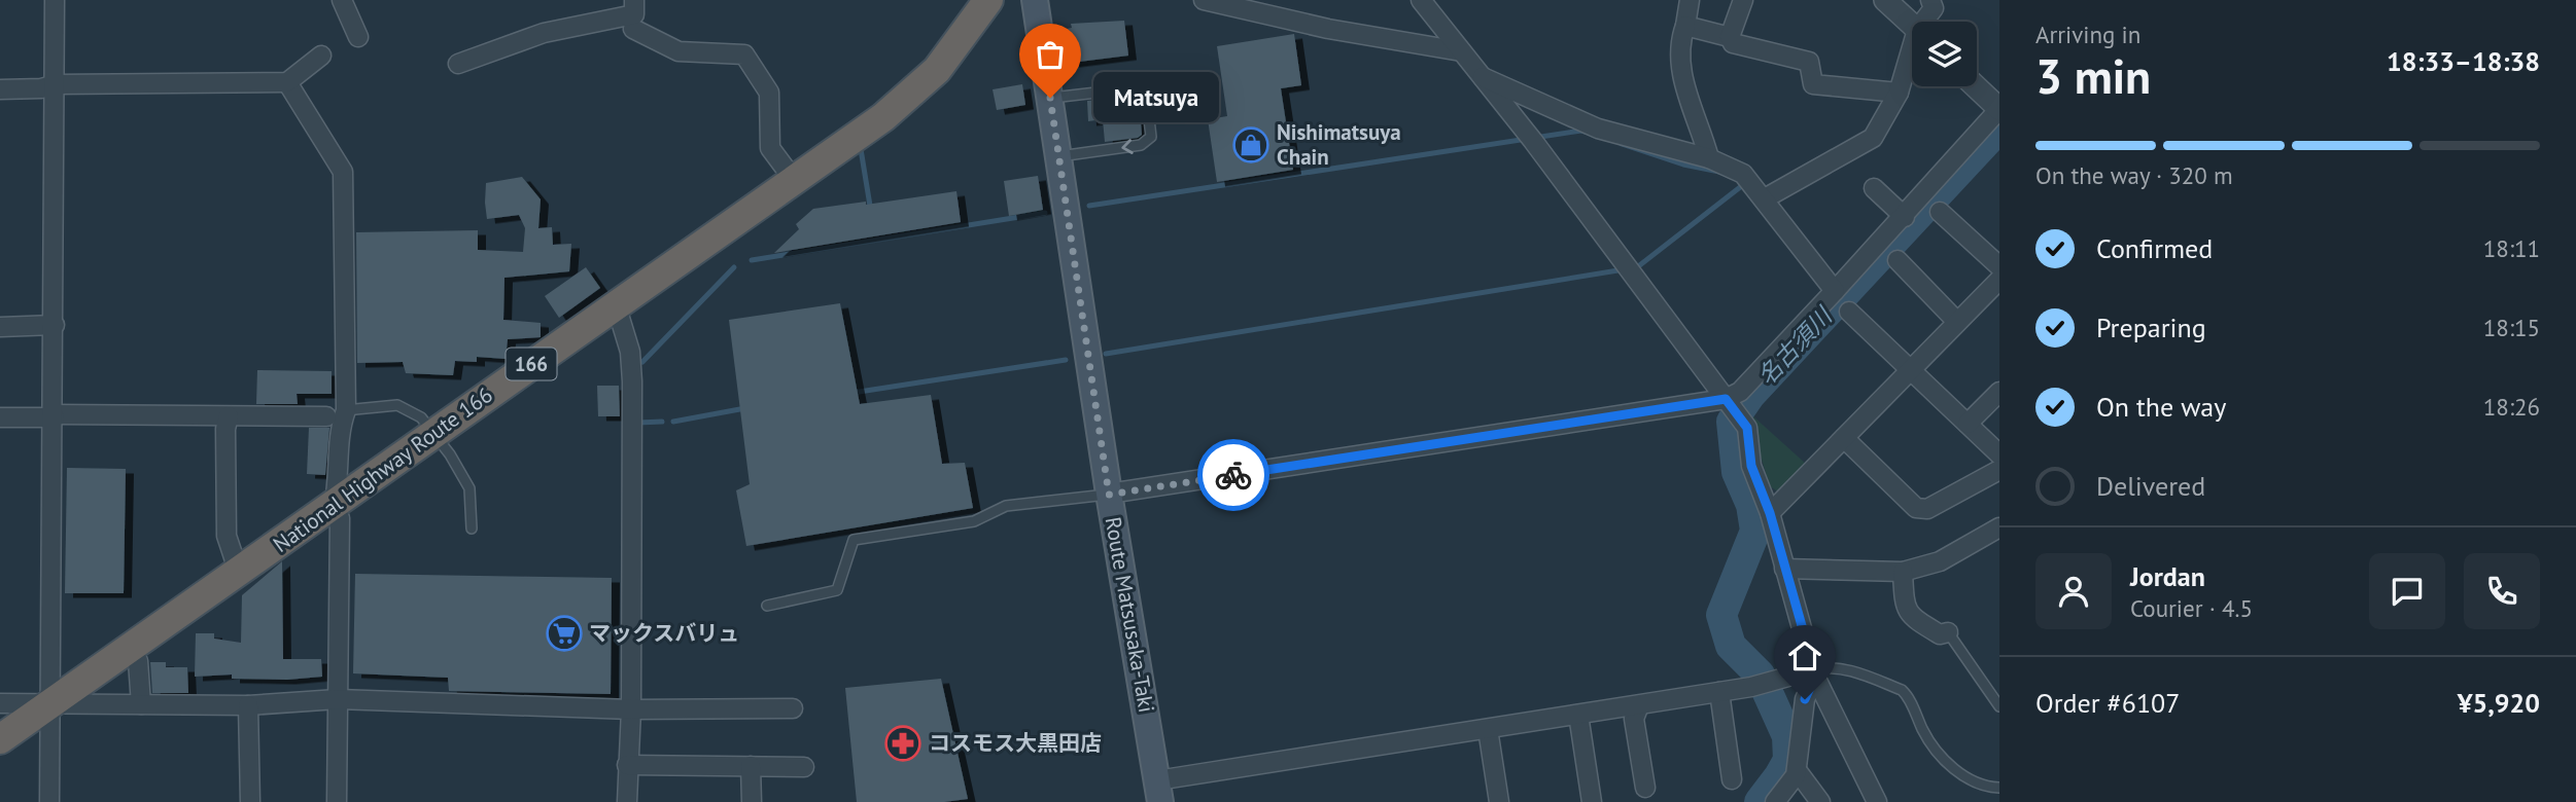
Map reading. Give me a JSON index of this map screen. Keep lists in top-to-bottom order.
{
  "streets": {
    "highway": ["166", "National Highway Route 166"],
    "main road": ["Route Matsusaka-Taki"]
  },
  "water": ["名古須川"],
  "places": {
    "other": ["Matsuya"],
    "shop": ["Nishimatsuya Chain"],
    "supermarket": ["マックスバリュ"],
    "pharmacy": ["コスモス大黒田店"]
  },
  "page": {
    "heading": ["3 min", "Arriving in", "18:33–18:38"],
    "panel": [
      "Jordan",
      "Courier · 4.5",
      "Order #6107",
      "¥5,920"
    ],
    "bubble": "Matsuya",
    "bar": "On the way · 320 m",
    "list": [
      ["Confirmed", "18:11"],
      ["Preparing", "18:15"],
      ["On the way", "18:26"],
      "Delivered"
    ]
  }
}
